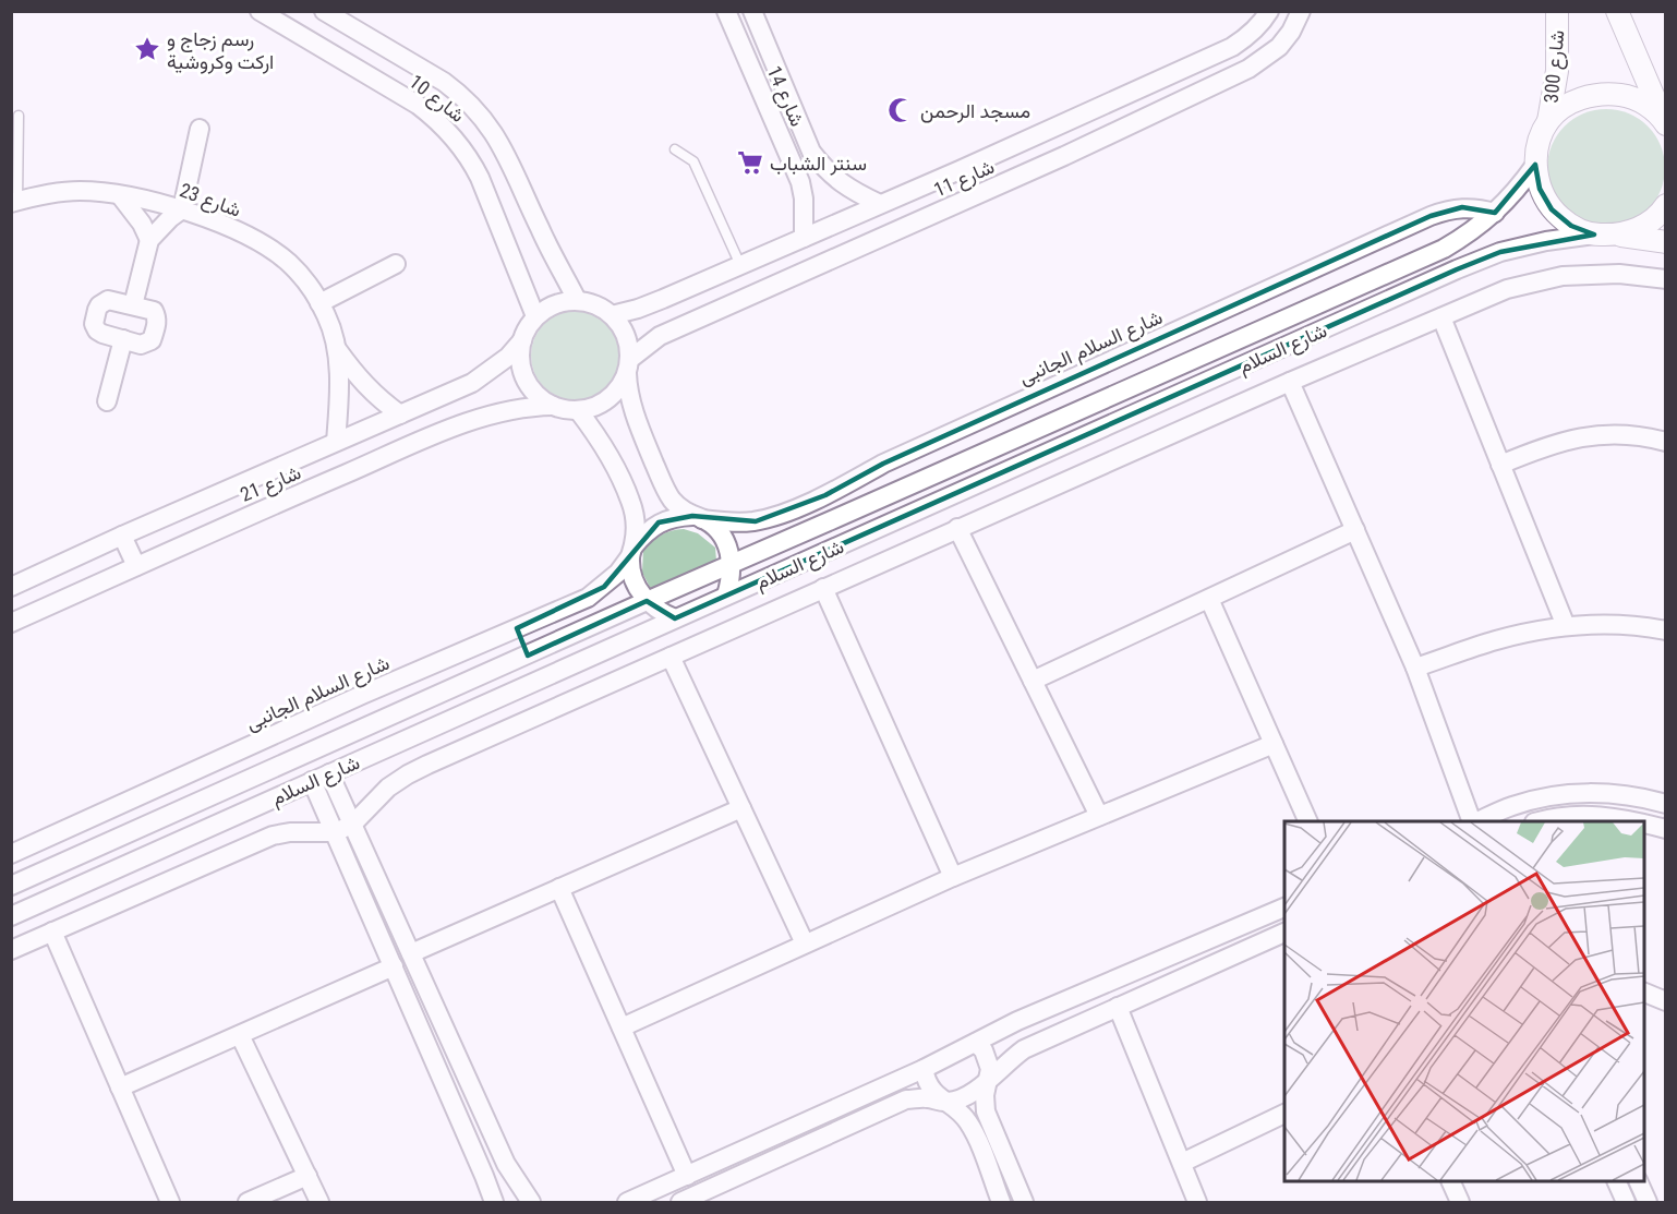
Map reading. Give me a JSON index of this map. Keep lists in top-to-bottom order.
{
  "streets": {
    "street": [
      "شارع 300",
      "شارع 14",
      "شارع 10",
      "شارع 11",
      "شارع 23",
      "شارع السلام الجانبى",
      "شارع السلام",
      "شارع 21"
    ]
  },
  "crossings": [
    ["شارع 300", "شارع السلام"],
    ["شارع 14", "شارع 11"],
    ["شارع 10", "شارع 11"],
    ["شارع 10", "شارع 21"],
    ["شارع 11", "شارع 21"],
    ["شارع 23", "شارع 21"],
    ["شارع السلام الجانبى", "شارع السلام"]
  ],
  "places": {
    "place": ["رسم زجاج و اركت وكروشية"],
    "mosque": ["مسجد الرحمن"],
    "supermarket": ["سنتر الشباب"]
  }
}
